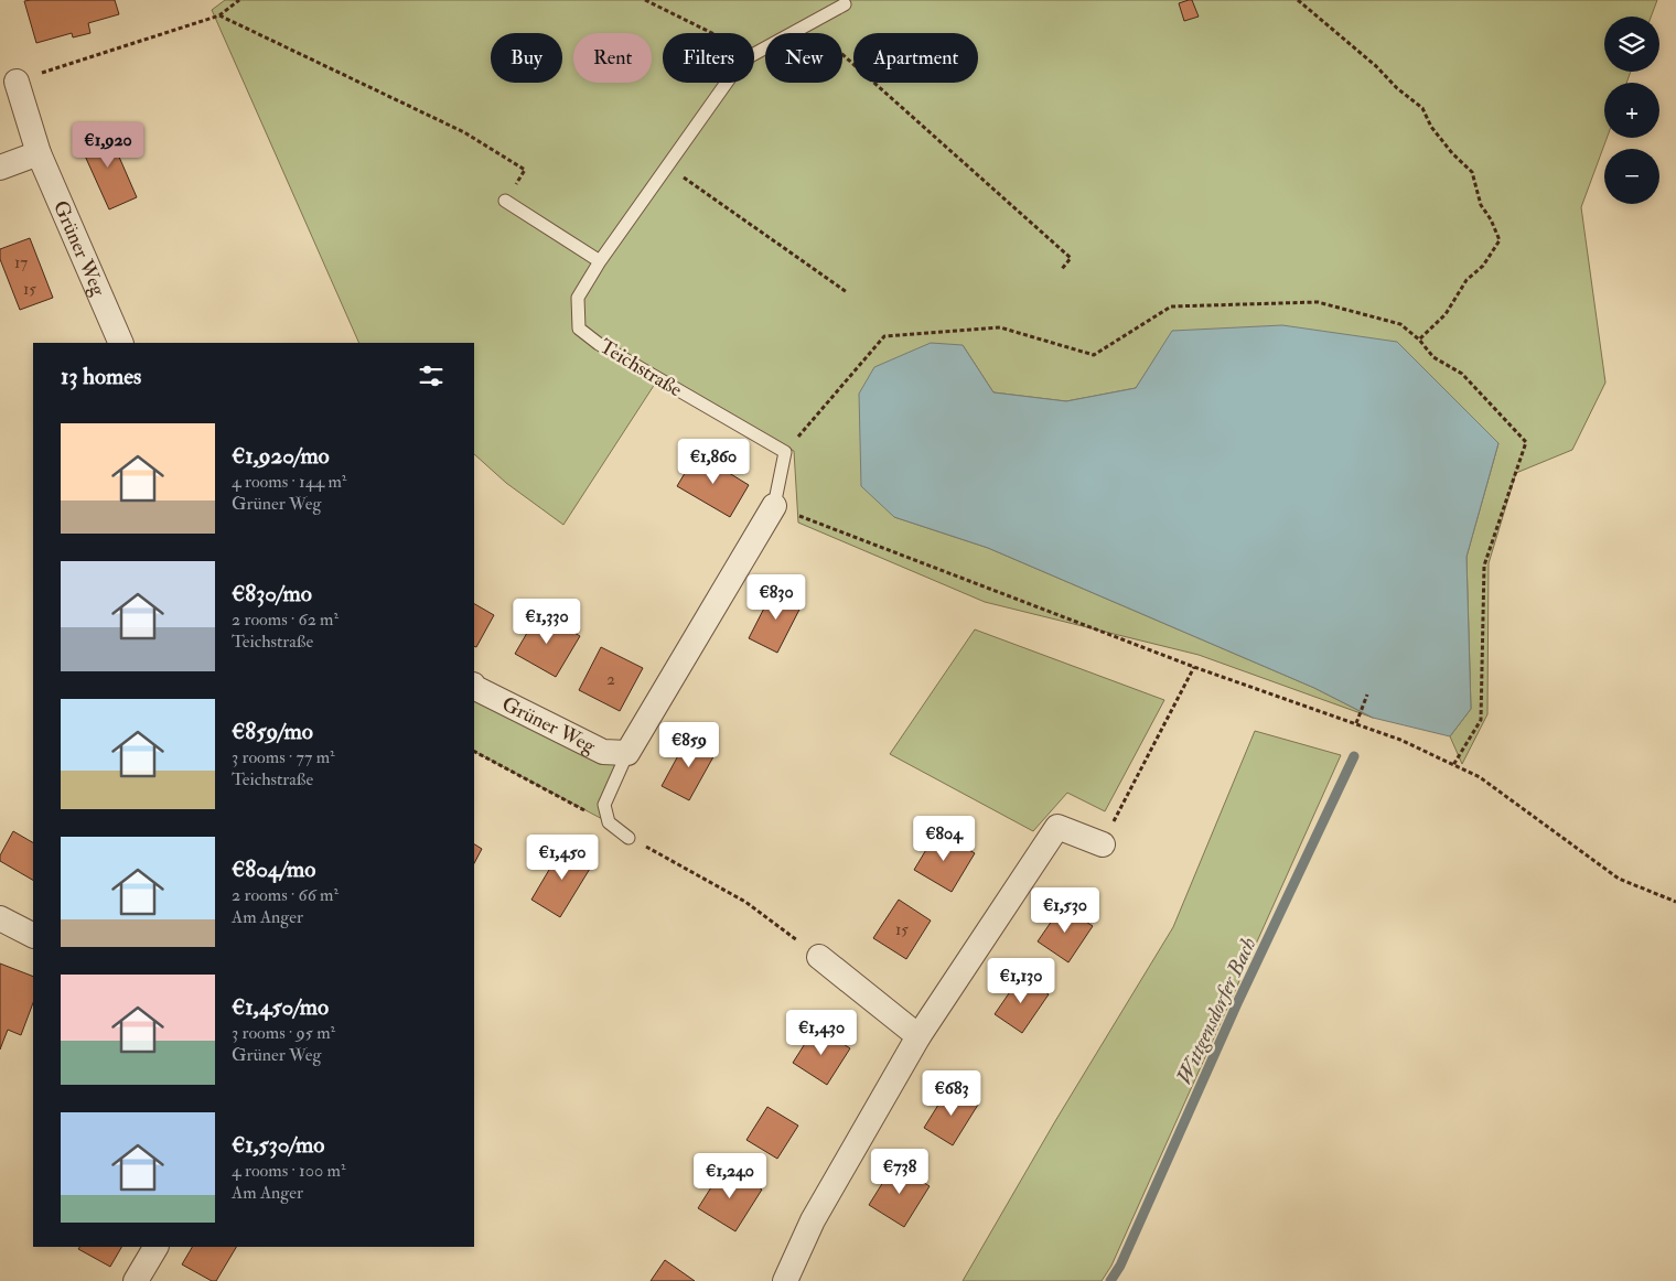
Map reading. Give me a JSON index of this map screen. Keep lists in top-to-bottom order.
{
  "streets": {
    "street": ["Grüner Weg"],
    "lane": ["Teichstraße"]
  },
  "water": ["Wittgensdorfer Bach"],
  "house_numbers": [
    "17",
    "15",
    "2",
    "15"
  ],
  "page": {
    "map_buttons": ["+", "−"],
    "chip": [
      "Buy",
      "Rent",
      "Filters",
      "New",
      "Apartment"
    ],
    "price": [
      "€1,920",
      "€1,860",
      "€830",
      "€1,330",
      "€859",
      "€804",
      "€1,450",
      "€1,530",
      "€1,130",
      "€1,430",
      "€683",
      "€738",
      "€1,240"
    ],
    "heading": "13 homes",
    "list": [
      {
        "name": "€1,920/mo",
        "note": "4 rooms · 144 m² · Grüner Weg"
      },
      {
        "name": "€830/mo",
        "note": "2 rooms · 62 m² · Teichstraße"
      },
      {
        "name": "€859/mo",
        "note": "3 rooms · 77 m² · Teichstraße"
      },
      {
        "name": "€804/mo",
        "note": "2 rooms · 66 m² · Am Anger"
      },
      {
        "name": "€1,450/mo",
        "note": "3 rooms · 95 m² · Grüner Weg"
      },
      {
        "name": "€1,530/mo",
        "note": "4 rooms · 100 m² · Am Anger"
      }
    ]
  }
}
